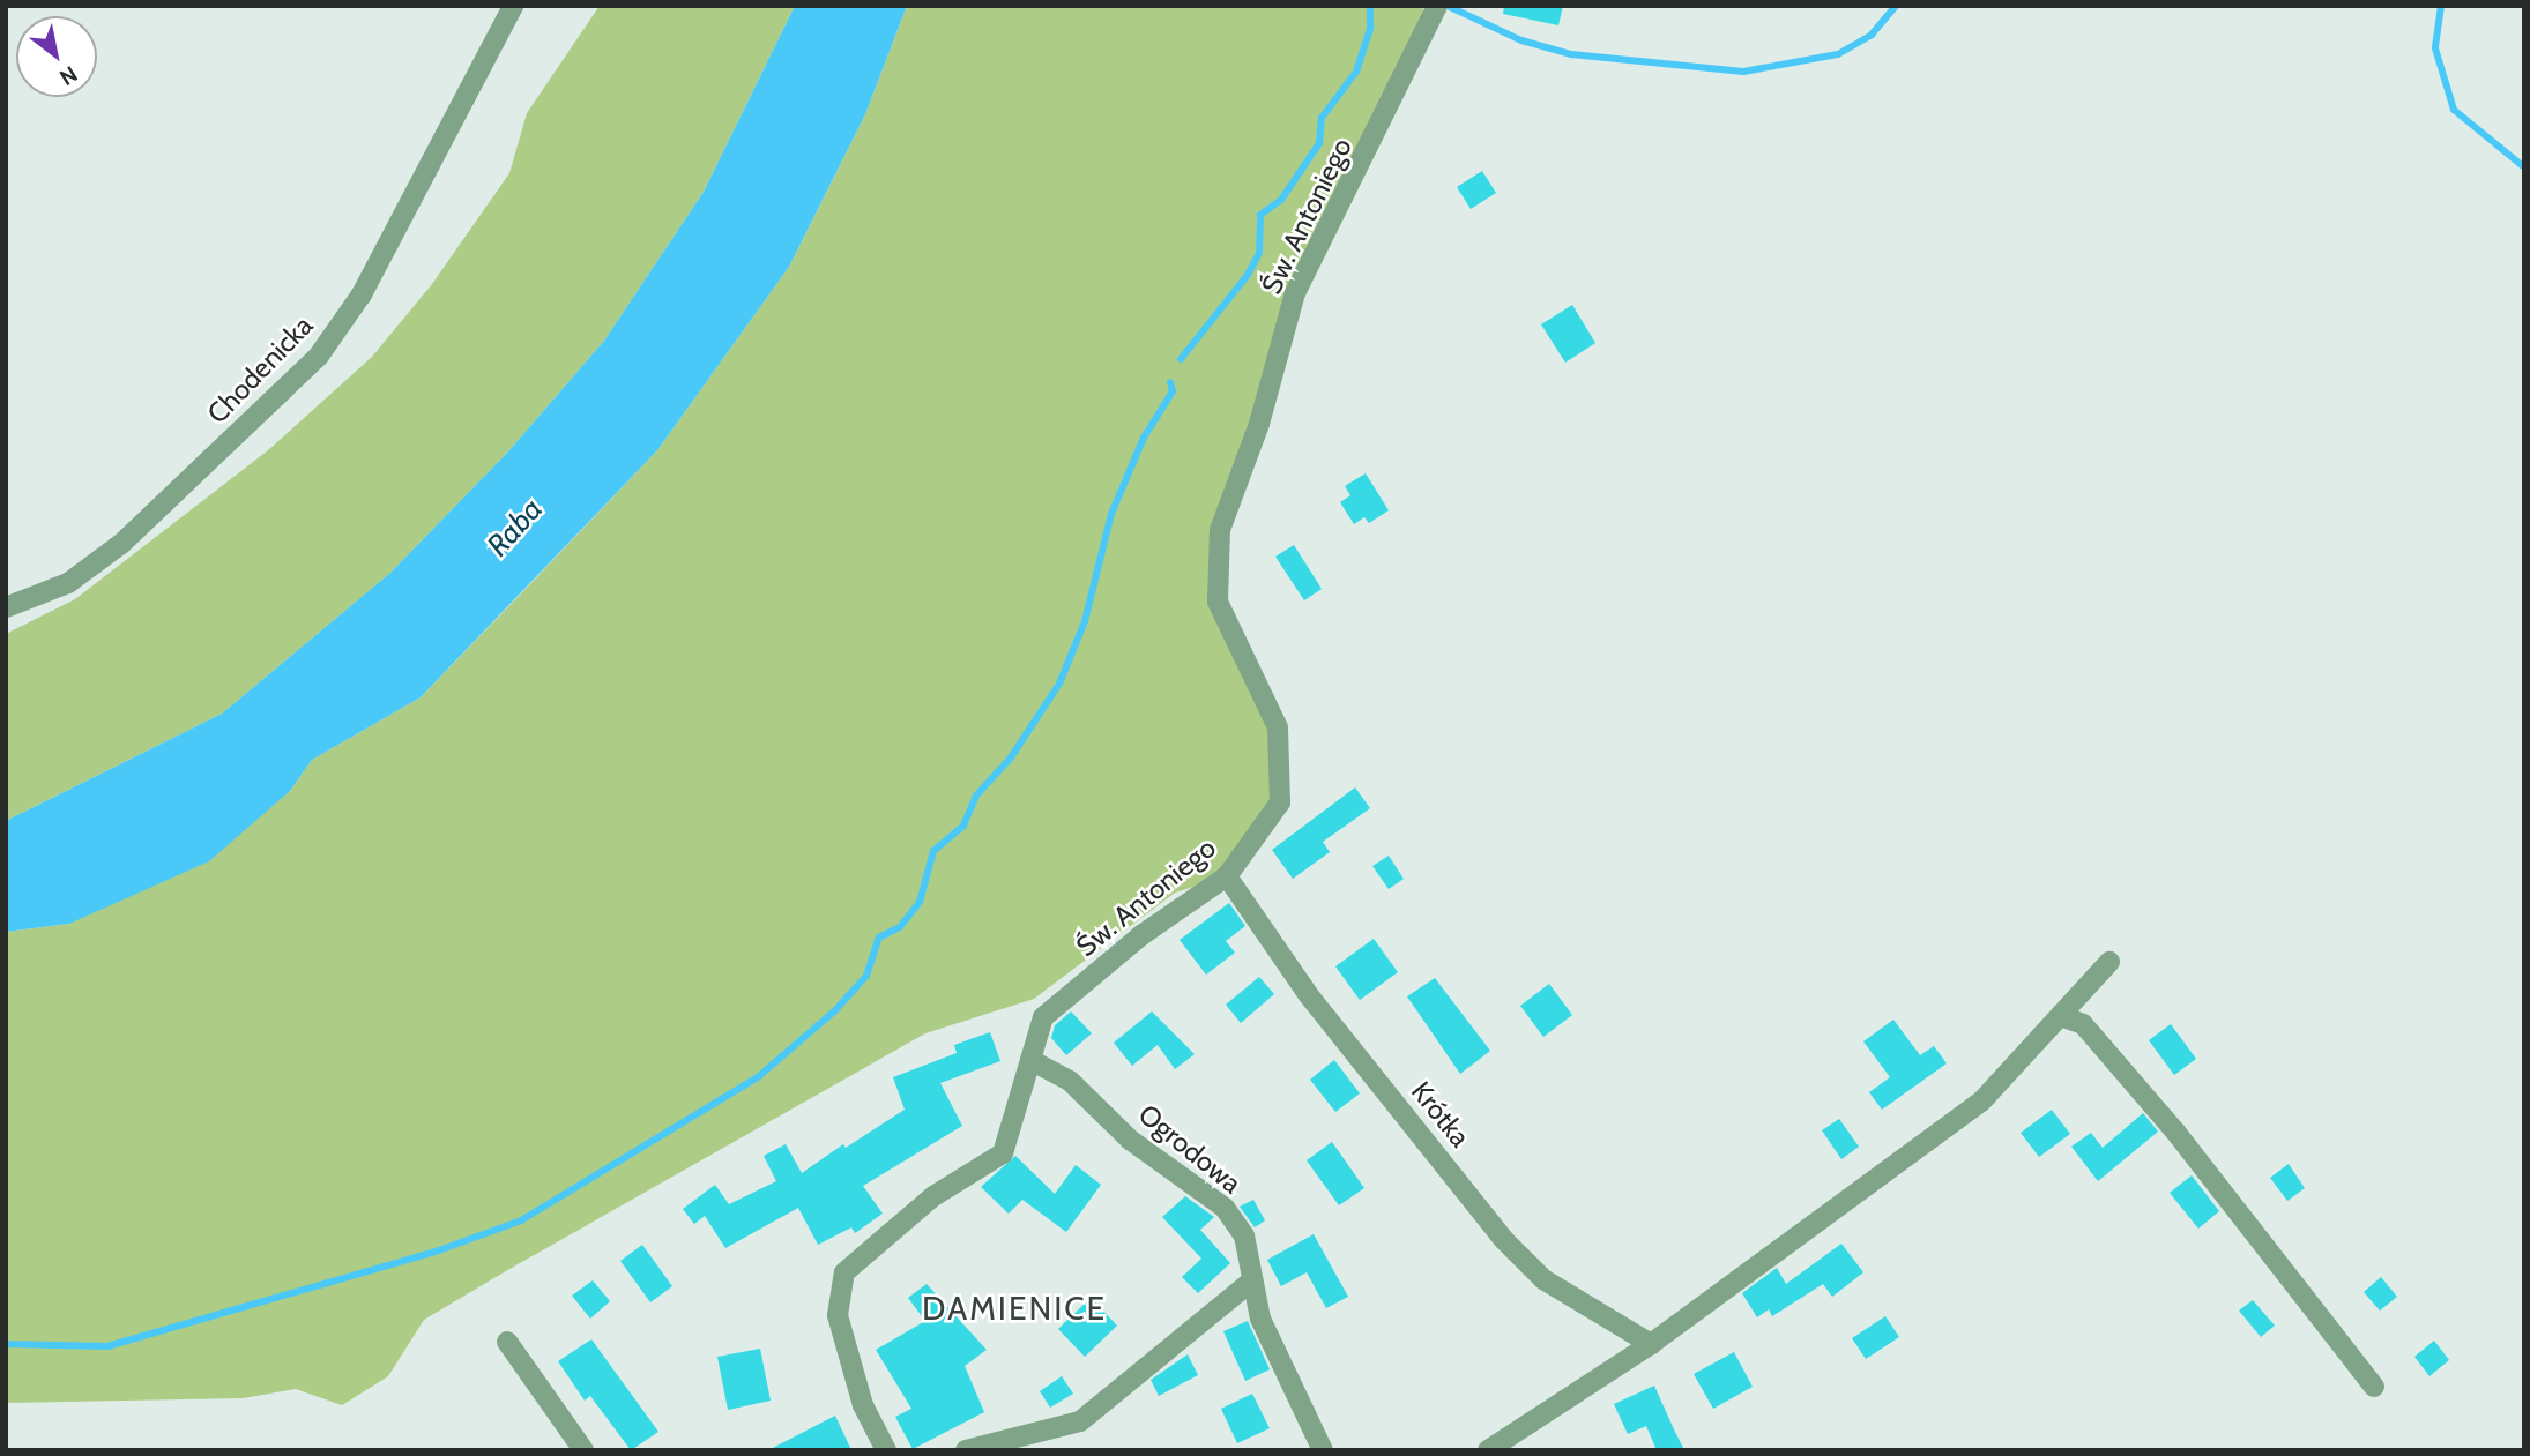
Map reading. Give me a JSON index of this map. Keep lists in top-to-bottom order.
{
  "streets": {
    "street": [
      "Św. Antoniego",
      "Chodenicka",
      "Krótka",
      "Ogrodowa"
    ]
  },
  "crossings": [
    ["Św. Antoniego", "Krótka"],
    ["Św. Antoniego", "Ogrodowa"]
  ],
  "districts": ["DAMIENICE"],
  "water": ["Raba"],
  "north": "bottom right"
}
